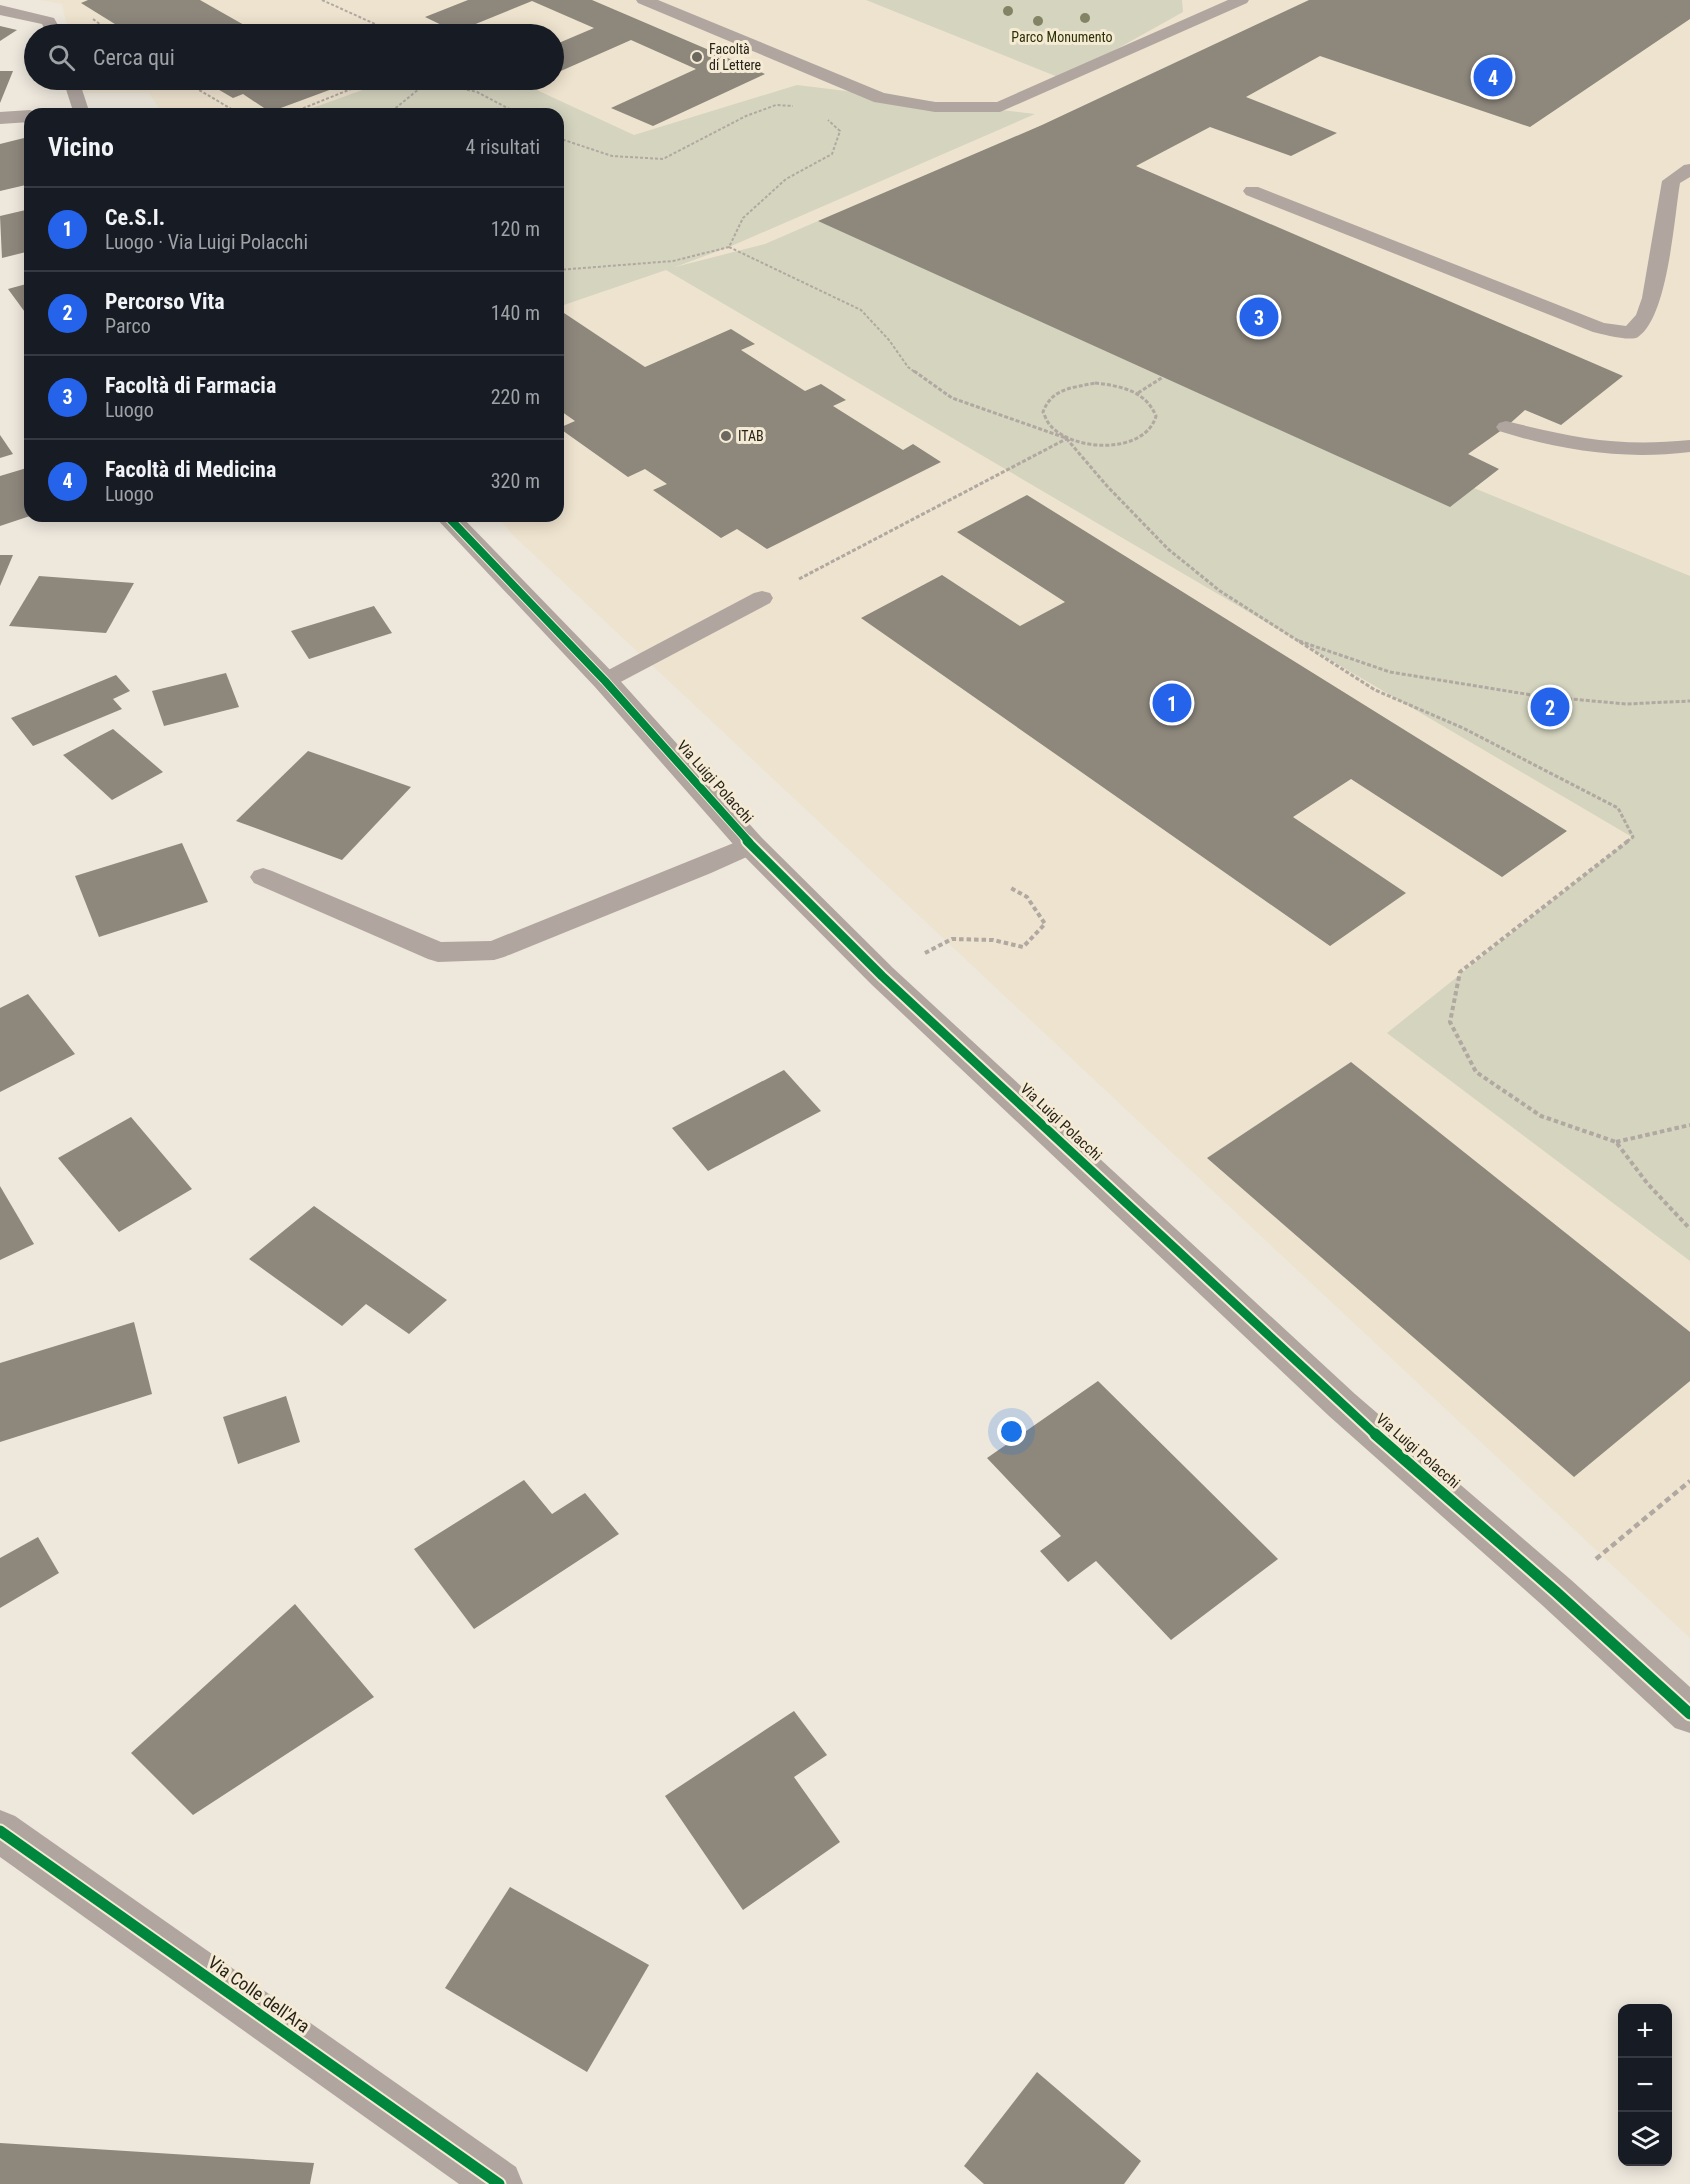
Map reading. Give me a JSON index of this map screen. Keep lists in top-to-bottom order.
{
  "streets": {
    "street": ["Via Luigi Polacchi", "Via Colle dell'Ara"]
  },
  "parks": ["Parco Monumento"],
  "places": ["Facoltà di Lettere", "ITAB"],
  "page": {
    "search": "Cerca qui",
    "pins": [
      "4",
      "3",
      "1",
      "2"
    ],
    "heading": ["Vicino", "4 risultati"],
    "list": [
      {
        "mark": "1",
        "name": "Ce.S.I.",
        "note": "Luogo · Via Luigi Polacchi",
        "value": "120 m"
      },
      {
        "mark": "2",
        "name": "Percorso Vita",
        "note": "Parco",
        "value": "140 m"
      },
      {
        "mark": "3",
        "name": "Facoltà di Farmacia",
        "note": "Luogo",
        "value": "220 m"
      },
      {
        "mark": "4",
        "name": "Facoltà di Medicina",
        "note": "Luogo",
        "value": "320 m"
      }
    ],
    "map_buttons": ["+", "−"]
  }
}
